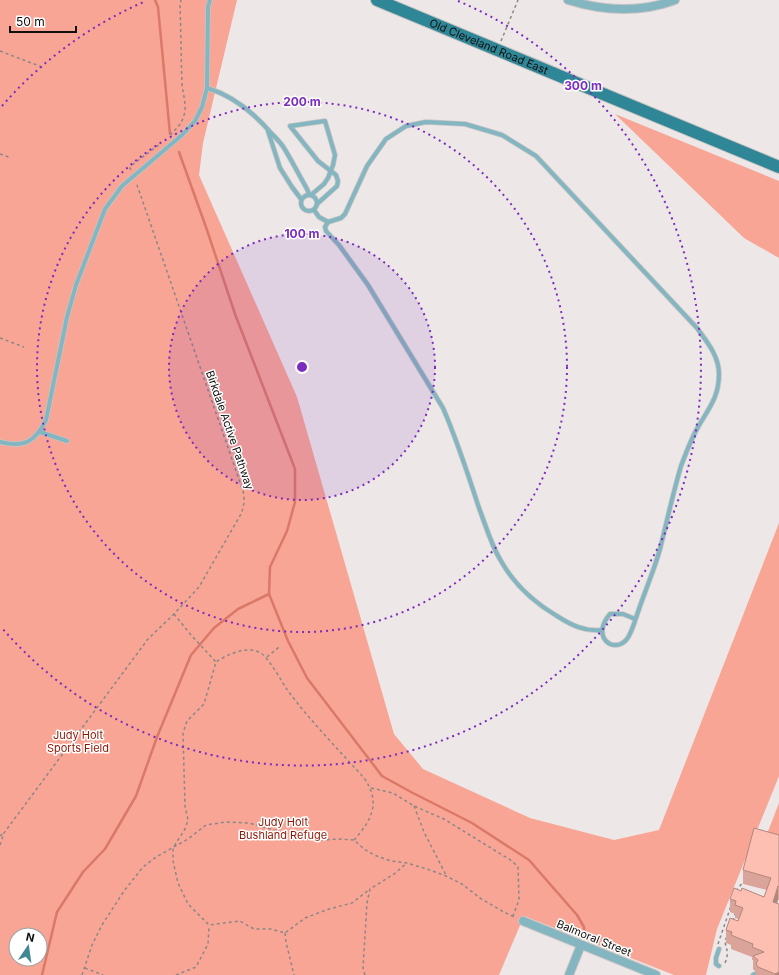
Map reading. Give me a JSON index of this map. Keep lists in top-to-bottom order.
{
  "streets": {
    "main road": ["Old Cleveland Road East"],
    "street": ["Balmoral Street"],
    "path": ["Birkdale Active Pathway"]
  },
  "parks": ["Judy Holt Sports Field", "Judy Holt Bushland Refuge"],
  "scale_bar": "50 m",
  "north": "top",
  "rings": ["300 m", "200 m", "100 m"]
}
